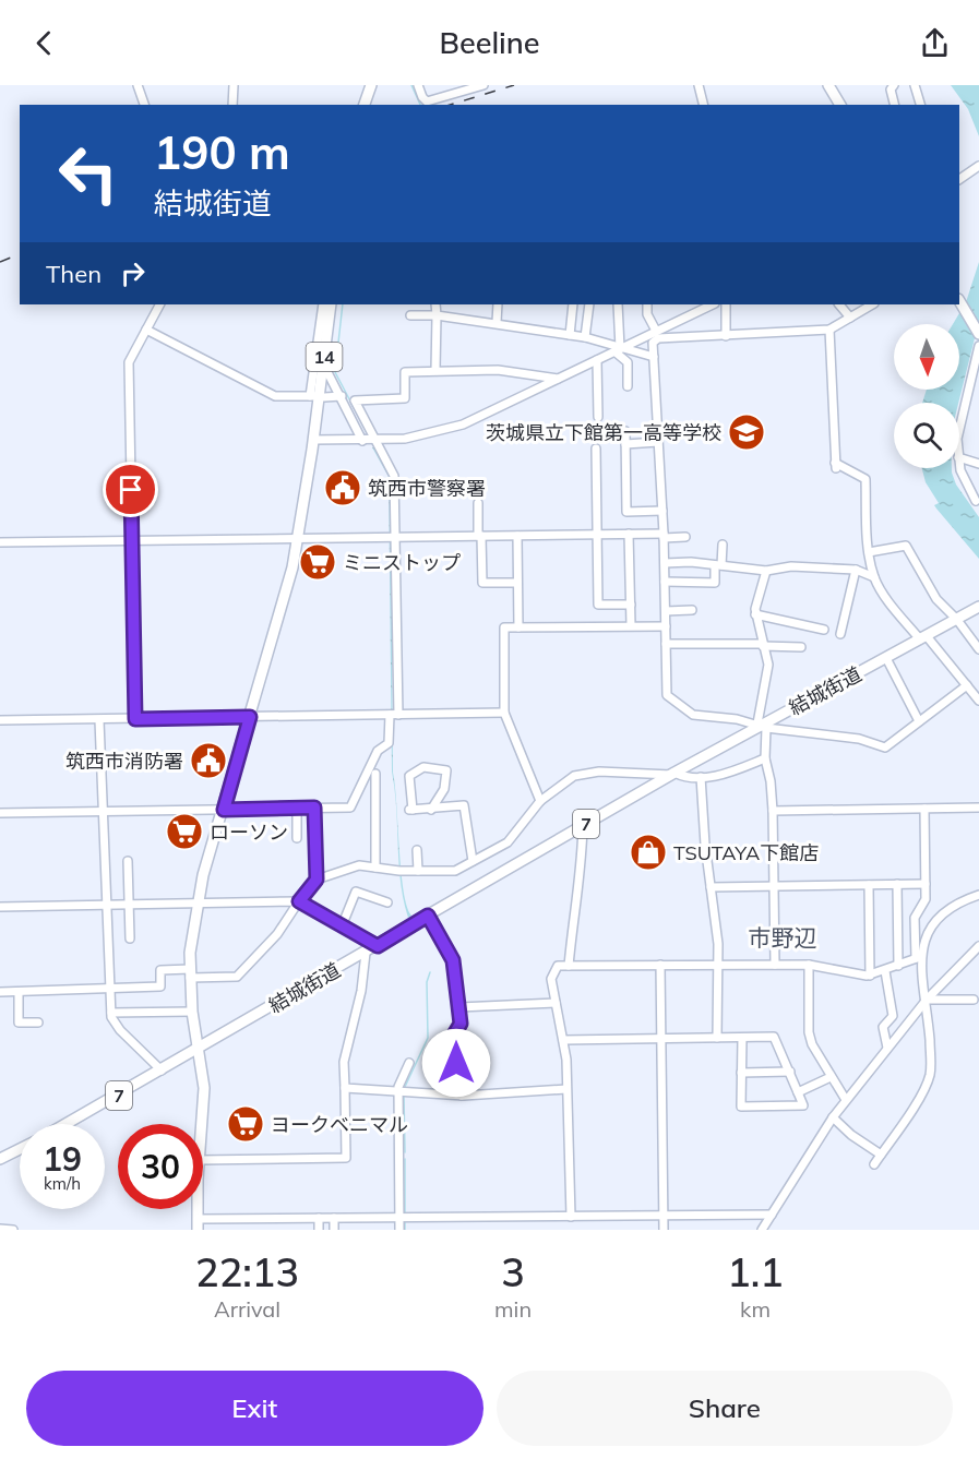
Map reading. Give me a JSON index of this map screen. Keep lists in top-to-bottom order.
{
  "streets": {
    "main road": ["14", "結城街道", "7"]
  },
  "crossings": [
    ["14", "結城街道"]
  ],
  "districts": ["市野辺"],
  "places": {
    "school or university": ["茨城県立下館第一高等学校"],
    "public building": ["筑西市警察署", "筑西市消防署"],
    "supermarket": ["ミニストップ", "ローソン", "ヨークベニマル"],
    "shop": ["TSUTAYA下館店"]
  },
  "north": "bottom",
  "page": {
    "header": "Beeline",
    "turn": ["190 m", "結城街道"],
    "then": "Then",
    "speed": "19 km/h",
    "limit": "30",
    "eta": [
      "22:13",
      "Arrival",
      "3",
      "min",
      "1.1",
      "km"
    ],
    "buttons": ["Exit", "Share"]
  }
}
